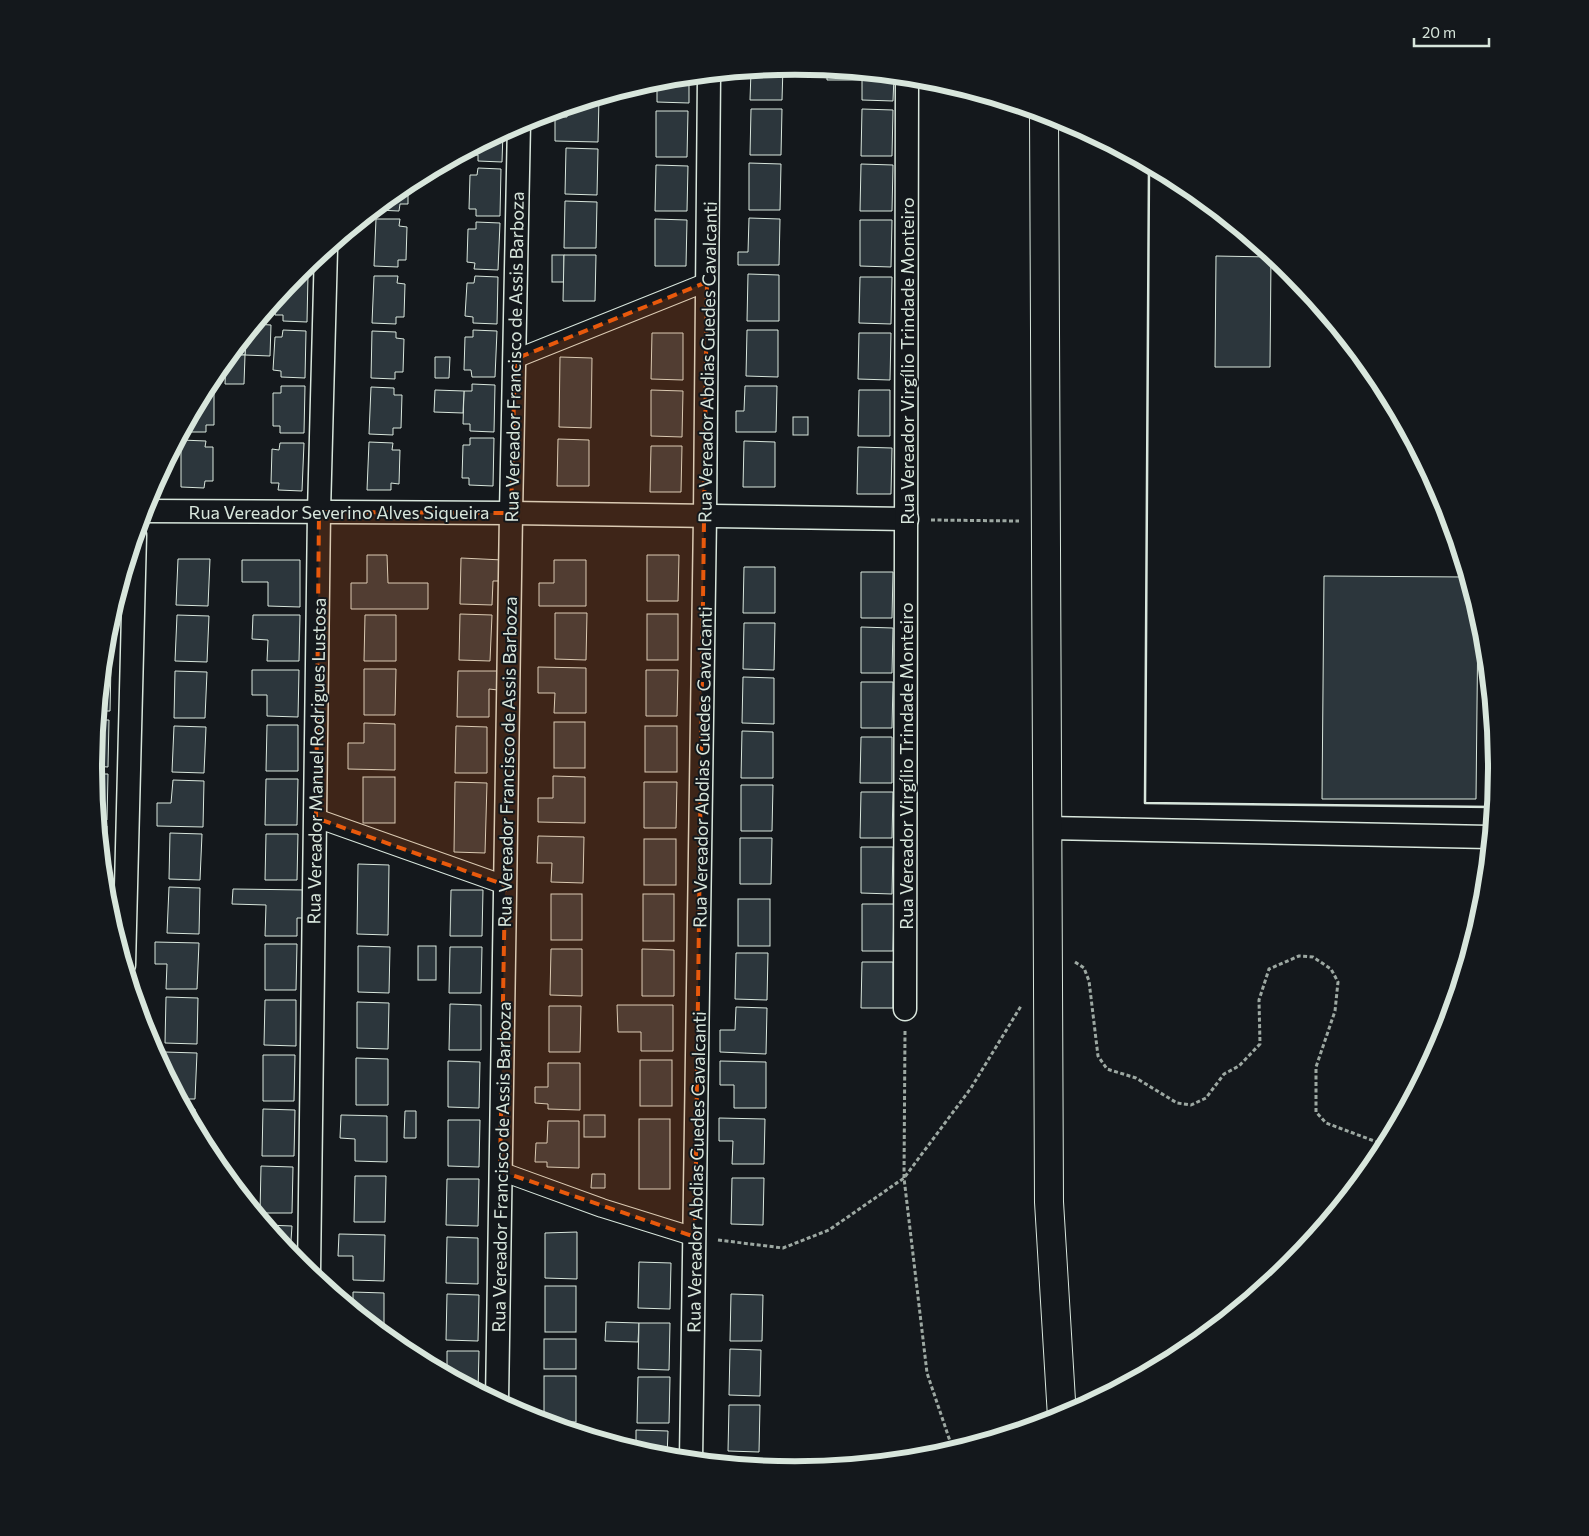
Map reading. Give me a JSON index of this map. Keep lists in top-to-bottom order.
{
  "streets": {
    "street": [
      "Rua Vereador Francisco de Assis Barboza",
      "Rua Vereador Virgílio Trindade Monteiro",
      "Rua Vereador Abdias Guedes Cavalcanti",
      "Rua Vereador Severino Alves Siqueira",
      "Rua Vereador Manuel Rodrigues Lustosa"
    ]
  },
  "crossings": [
    ["Rua Vereador Francisco de Assis Barboza", "Rua Vereador Severino Alves Siqueira"],
    ["Rua Vereador Virgílio Trindade Monteiro", "Rua Vereador Severino Alves Siqueira"],
    ["Rua Vereador Abdias Guedes Cavalcanti", "Rua Vereador Severino Alves Siqueira"],
    ["Rua Vereador Severino Alves Siqueira", "Rua Vereador Manuel Rodrigues Lustosa"]
  ],
  "scale_bar": "20 m"
}
